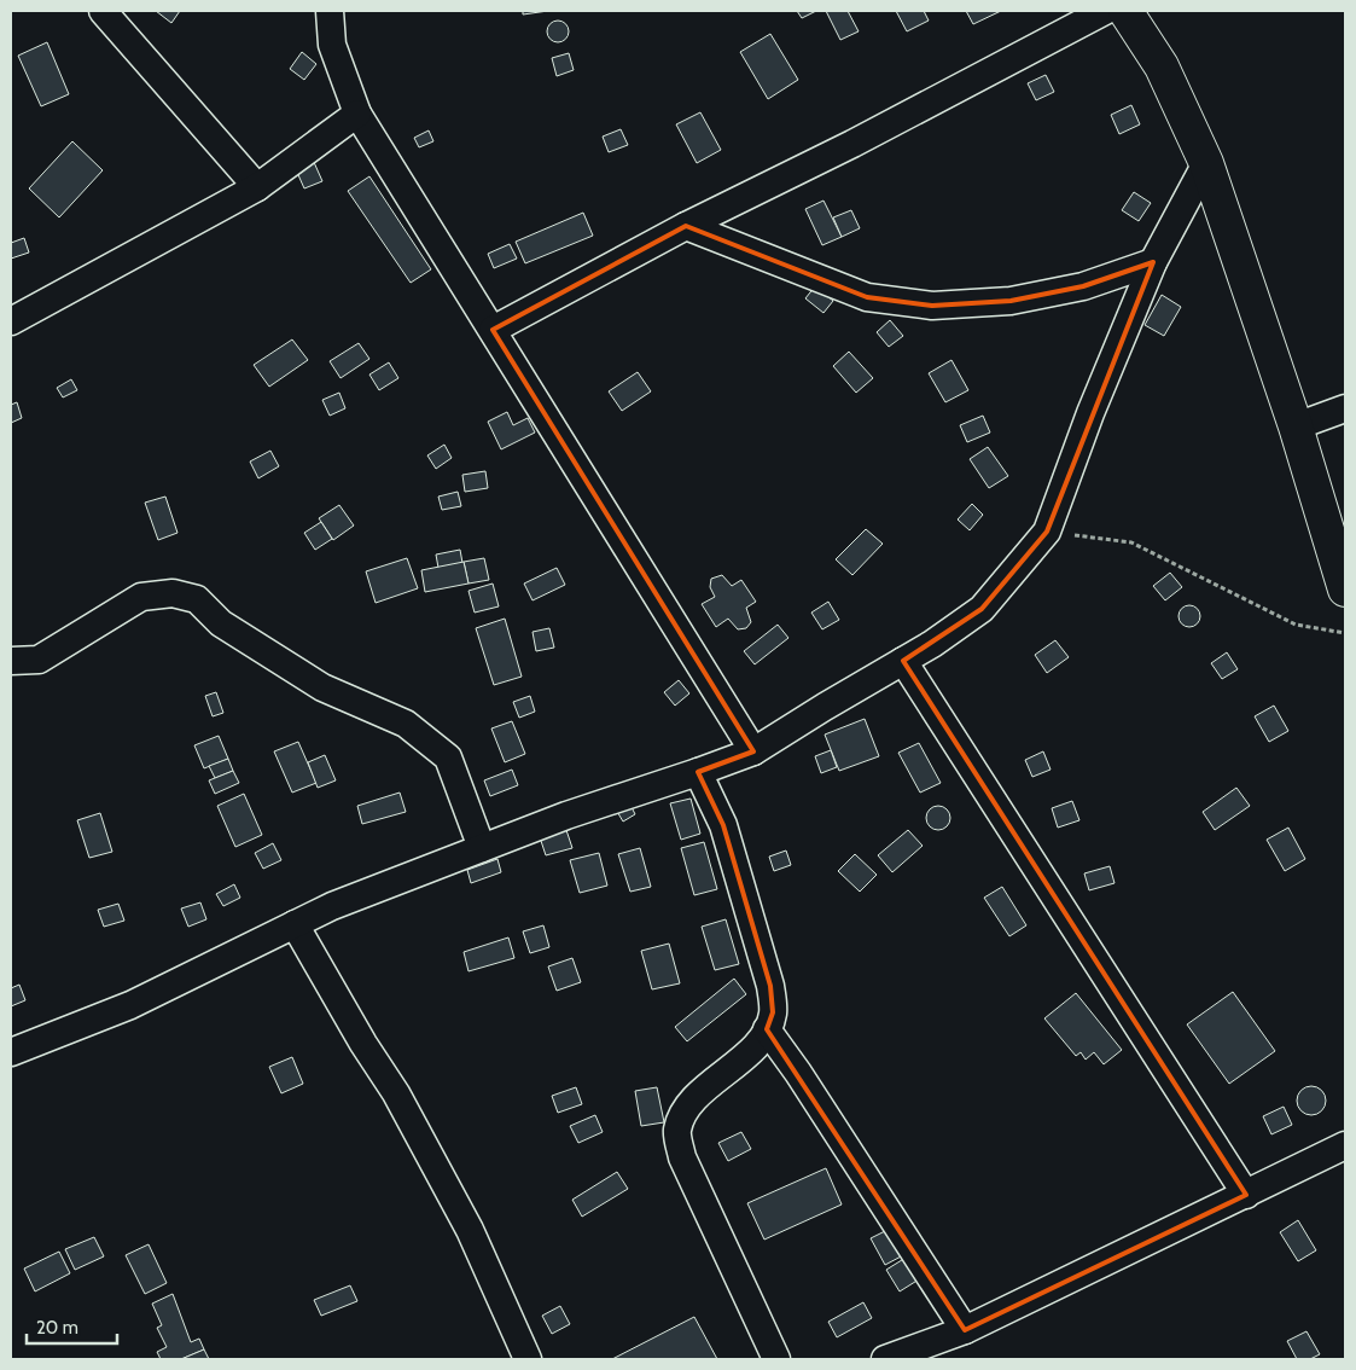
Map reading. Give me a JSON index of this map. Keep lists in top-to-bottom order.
{
  "scale_bar": "20 m"
}
